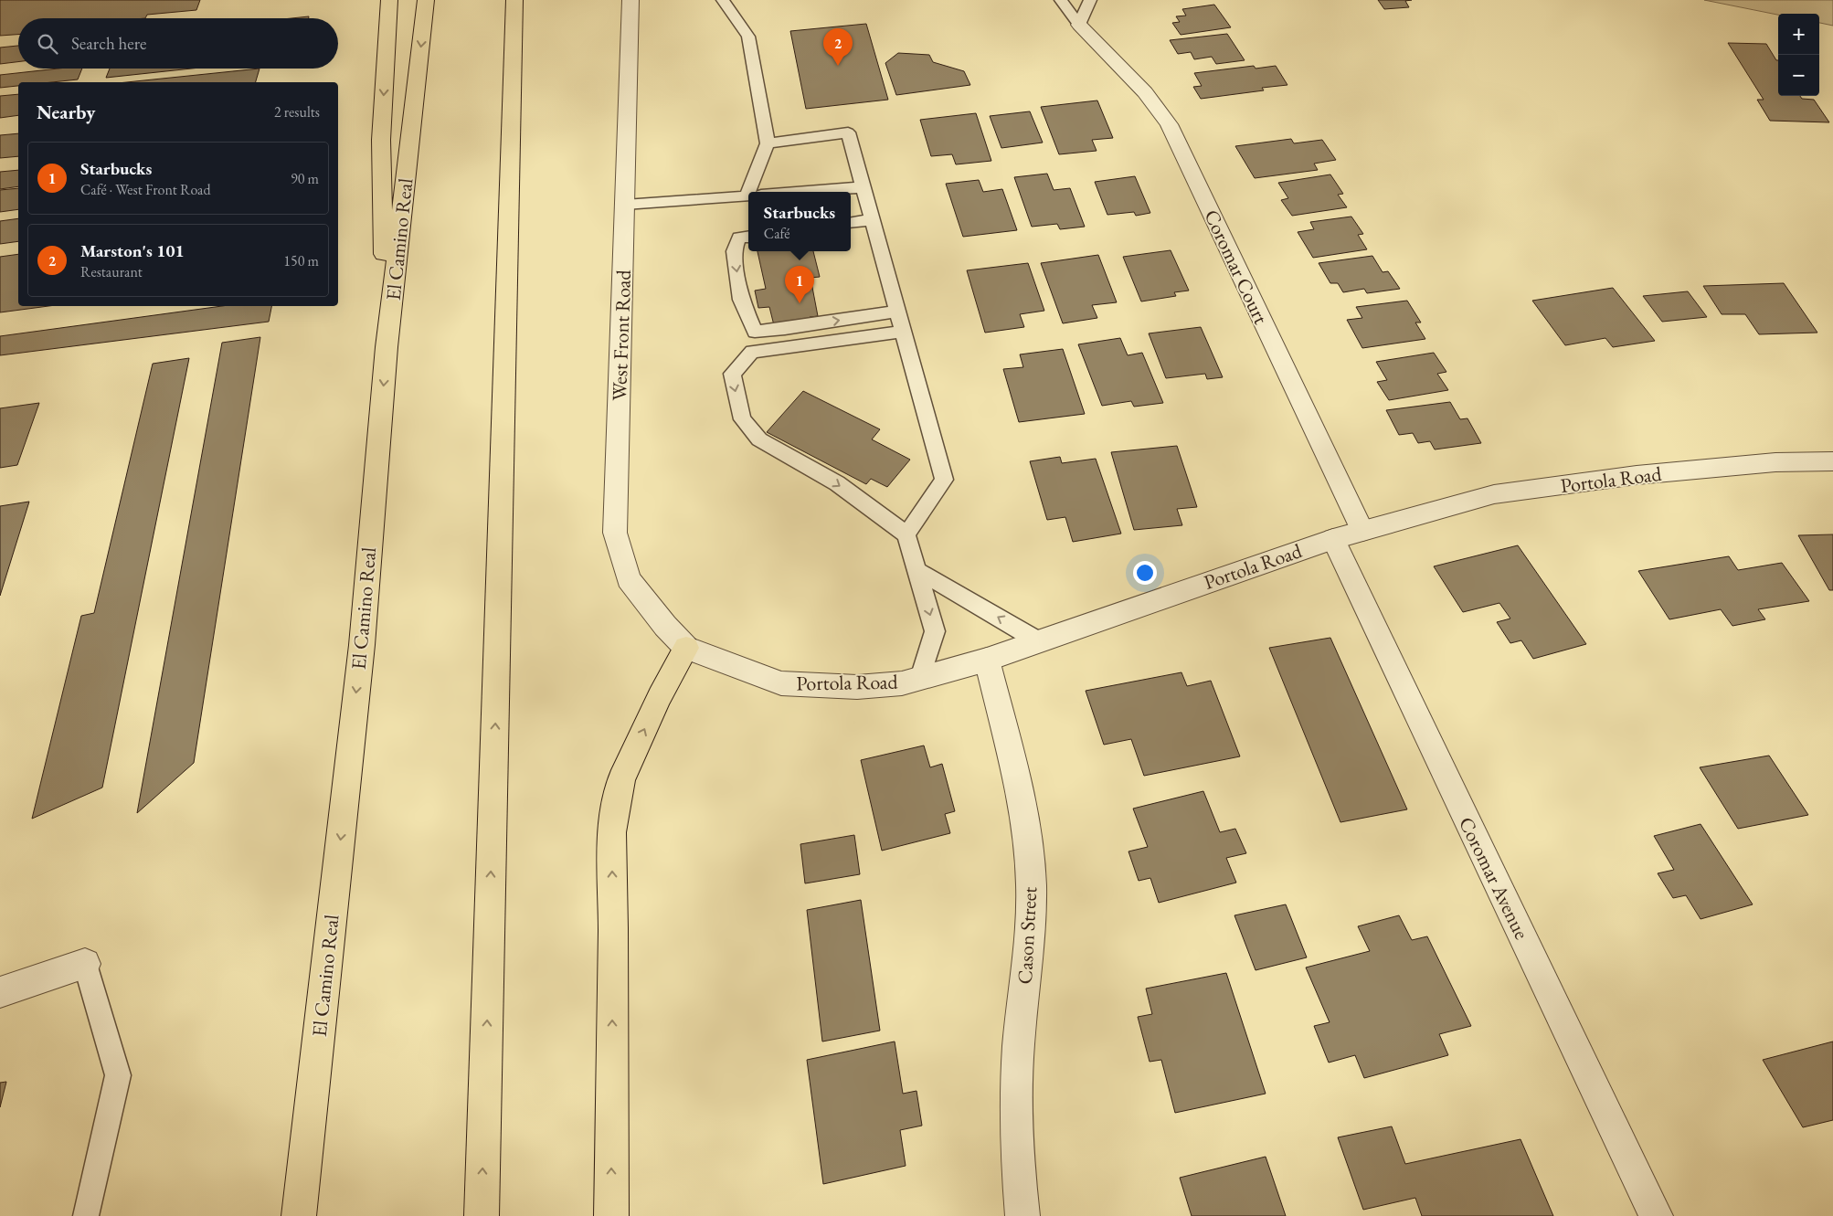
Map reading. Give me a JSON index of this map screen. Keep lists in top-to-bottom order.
{
  "streets": {
    "highway": ["El Camino Real"],
    "street": [
      "Coromar Court",
      "West Front Road",
      "Portola Road",
      "Coromar Avenue",
      "Cason Street"
    ]
  },
  "crossings": [
    ["Coromar Court", "Portola Road"],
    ["West Front Road", "Portola Road"],
    ["Portola Road", "Coromar Avenue"],
    ["Portola Road", "Cason Street"]
  ],
  "page": {
    "map_buttons": ["+", "−"],
    "search": "Search here",
    "pins": ["2", "1"],
    "heading": ["Nearby", "2 results"],
    "list": [
      {
        "mark": "1",
        "name": "Starbucks",
        "note": "Café · West Front Road",
        "value": "90 m"
      },
      {
        "mark": "2",
        "name": "Marston's 101",
        "note": "Restaurant",
        "value": "150 m"
      }
    ],
    "popup": ["Starbucks", "Café"]
  }
}
